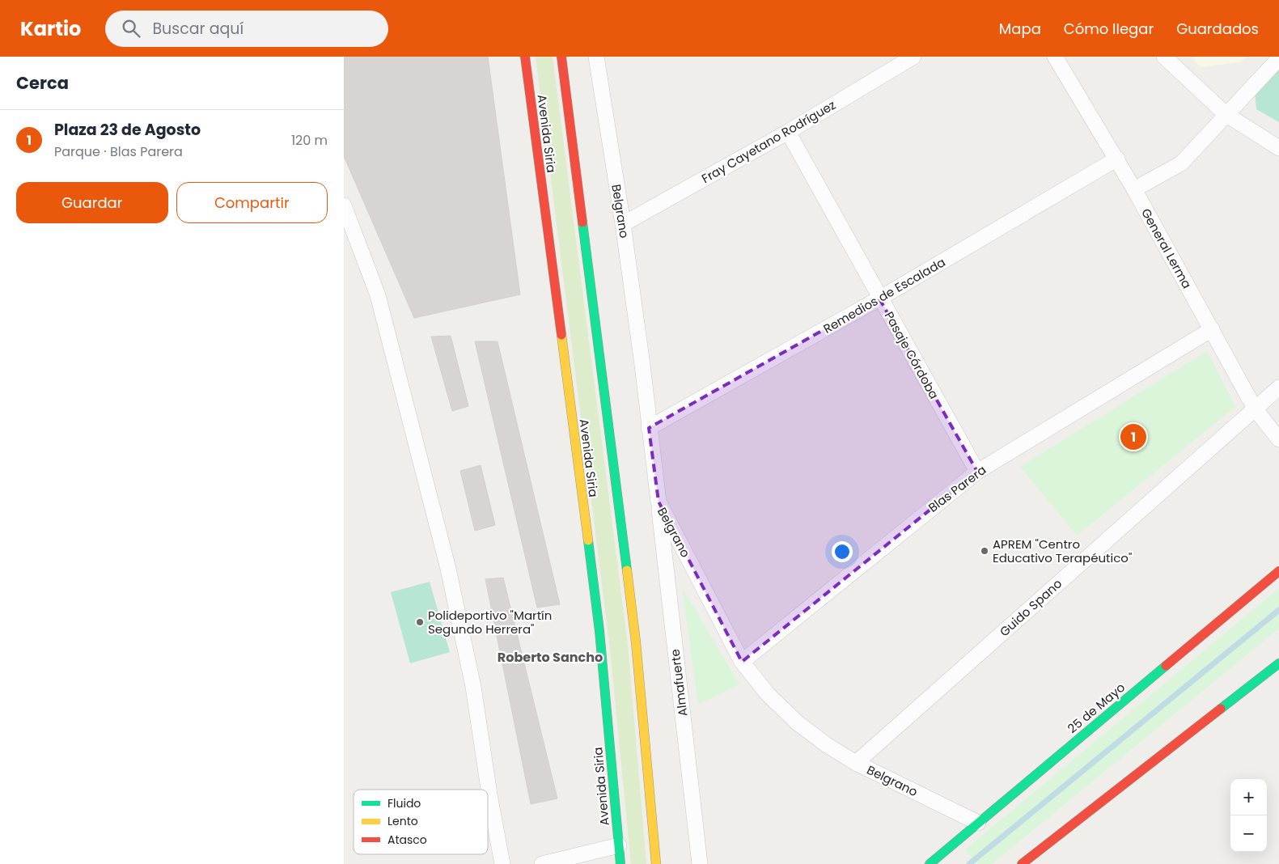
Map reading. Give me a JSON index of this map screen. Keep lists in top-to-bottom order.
{
  "streets": {
    "main road": ["Avenida Siria", "25 de Mayo"],
    "street": [
      "Fray Cayetano Rodríguez",
      "Belgrano",
      "General Lerma",
      "Remedios de Escalada",
      "Pasaje Córdoba",
      "Blas Parera",
      "Guido Spano",
      "Almafuerte"
    ]
  },
  "crossings": [
    ["Fray Cayetano Rodríguez", "Belgrano"],
    ["Fray Cayetano Rodríguez", "Pasaje Córdoba"],
    ["Belgrano", "Remedios de Escalada"],
    ["Belgrano", "Blas Parera"],
    ["Belgrano", "Guido Spano"],
    ["Belgrano", "Almafuerte"],
    ["Belgrano", "25 de Mayo"],
    ["General Lerma", "Remedios de Escalada"],
    ["General Lerma", "Blas Parera"],
    ["General Lerma", "Guido Spano"],
    ["Remedios de Escalada", "Pasaje Córdoba"],
    ["Pasaje Córdoba", "Blas Parera"]
  ],
  "districts": ["Roberto Sancho"],
  "places": ["APREM \"Centro Educativo Terapéutico\"", "Polideportivo \"Martín Segundo Herrera\""],
  "legend": ["Fluido", "Lento", "Atasco"],
  "page": {
    "header": "Kartio",
    "search": "Buscar aquí",
    "nav": ["Mapa", "Cómo llegar", "Guardados"],
    "heading": "Cerca",
    "list": [
      {
        "mark": "1",
        "name": "Plaza 23 de Agosto",
        "note": "Parque · Blas Parera",
        "value": "120 m"
      }
    ],
    "buttons": ["Guardar", "Compartir"],
    "pins": "1",
    "map_buttons": ["+", "−"]
  }
}
